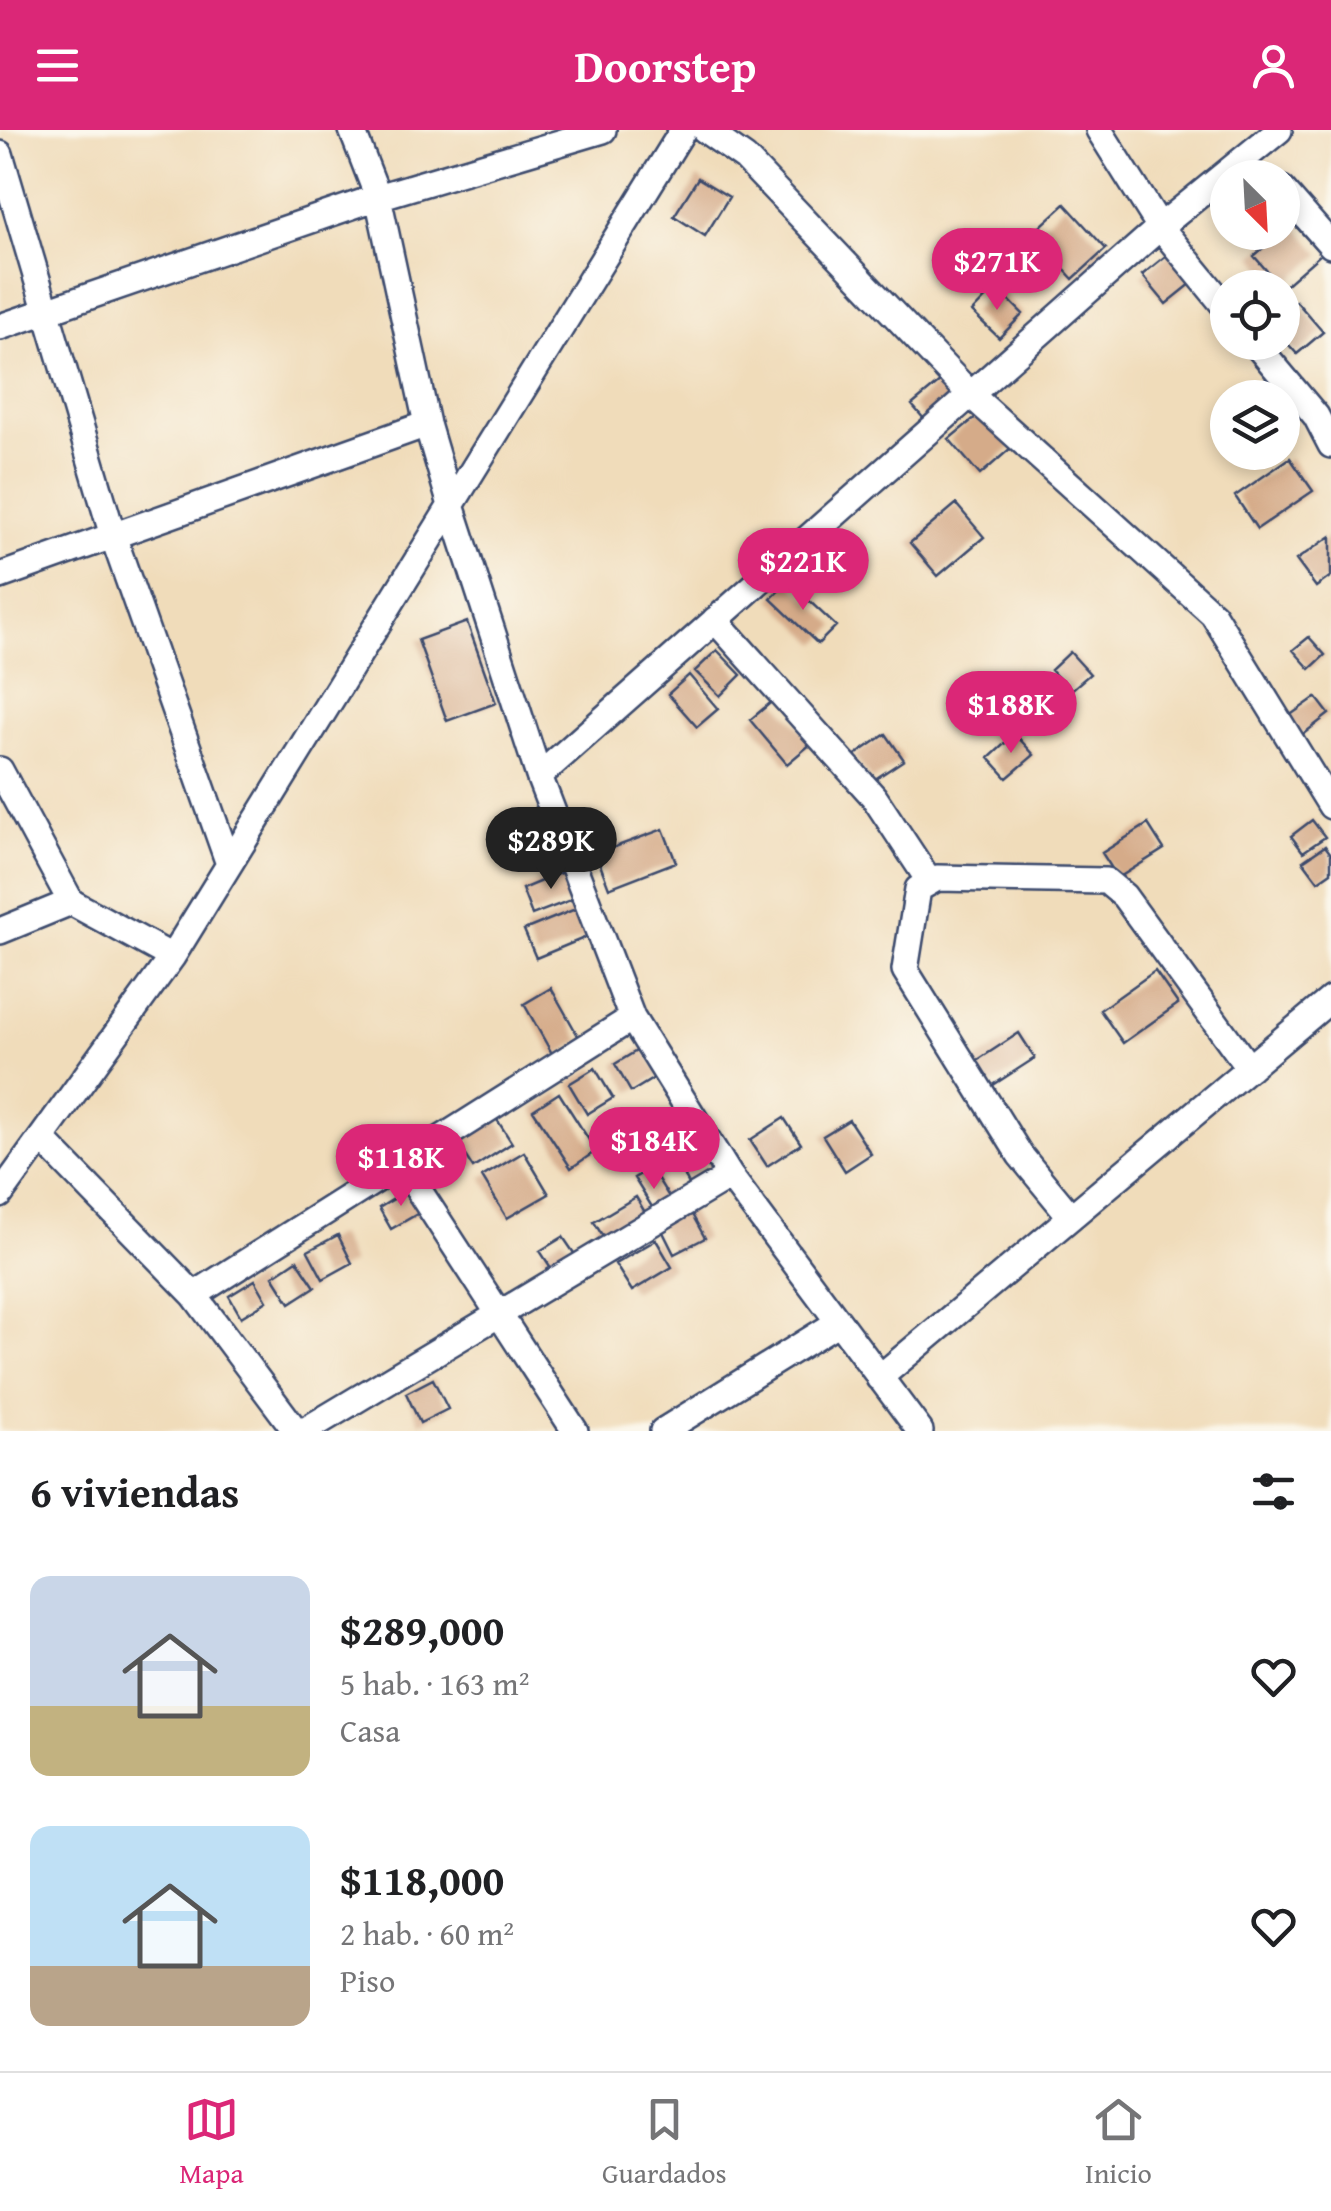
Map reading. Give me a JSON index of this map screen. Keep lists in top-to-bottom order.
{
  "north": "bottom right",
  "page": {
    "header": "Doorstep",
    "price": [
      "$271K",
      "$221K",
      "$188K",
      "$289K",
      "$184K",
      "$118K"
    ],
    "heading": "6 viviendas",
    "list": [
      {
        "name": "$289,000",
        "note": "5 hab. · 163 m² · Casa"
      },
      {
        "name": "$118,000",
        "note": "2 hab. · 60 m² · Piso"
      }
    ],
    "tabs": ["Mapa", "Guardados", "Inicio"]
  }
}
